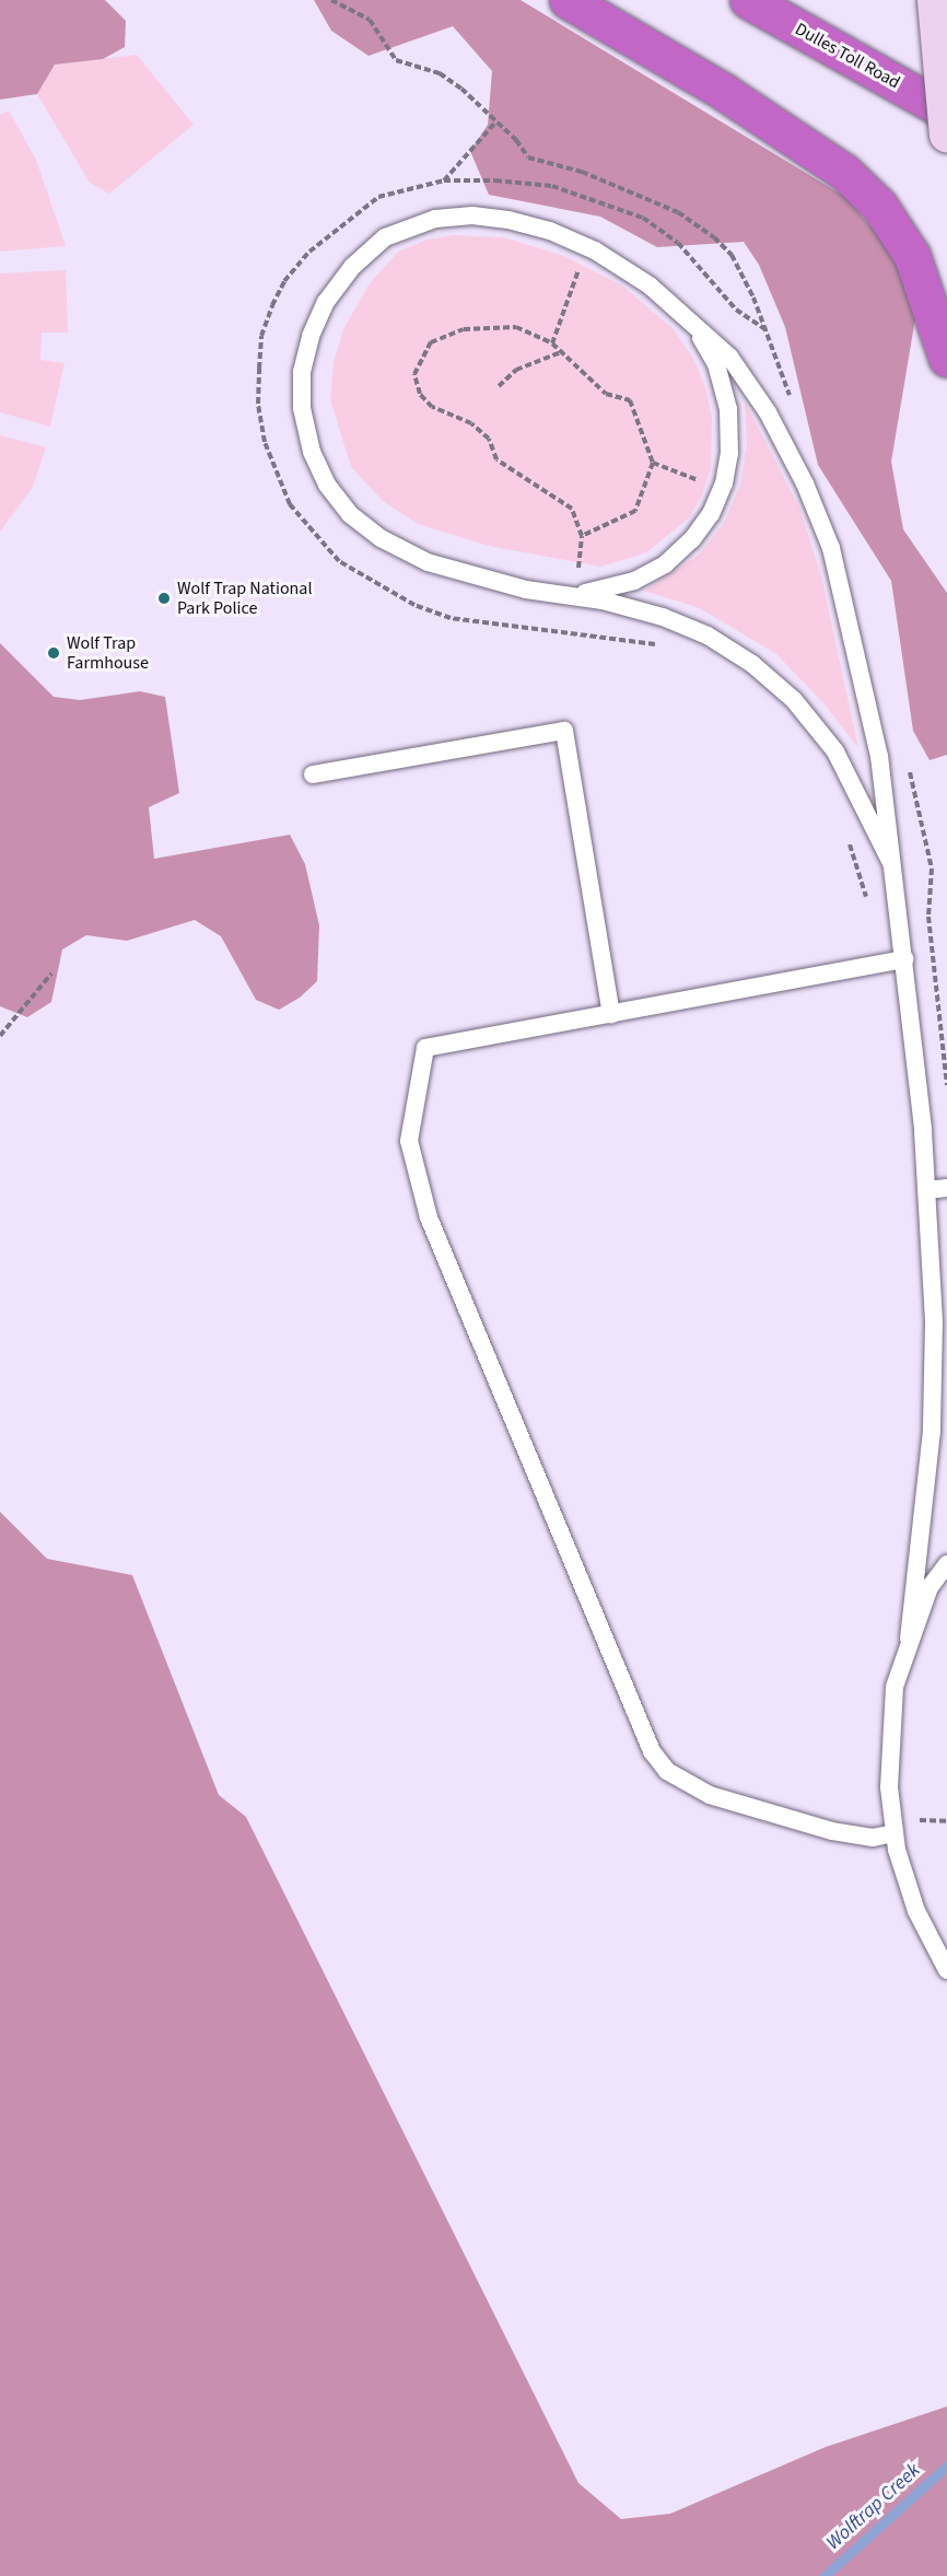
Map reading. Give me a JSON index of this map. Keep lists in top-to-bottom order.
{
  "streets": {
    "highway": ["Dulles Toll Road"]
  },
  "water": ["Wolftrap Creek"],
  "places": ["Wolf Trap National Park Police", "Wolf Trap Farmhouse"]
}
